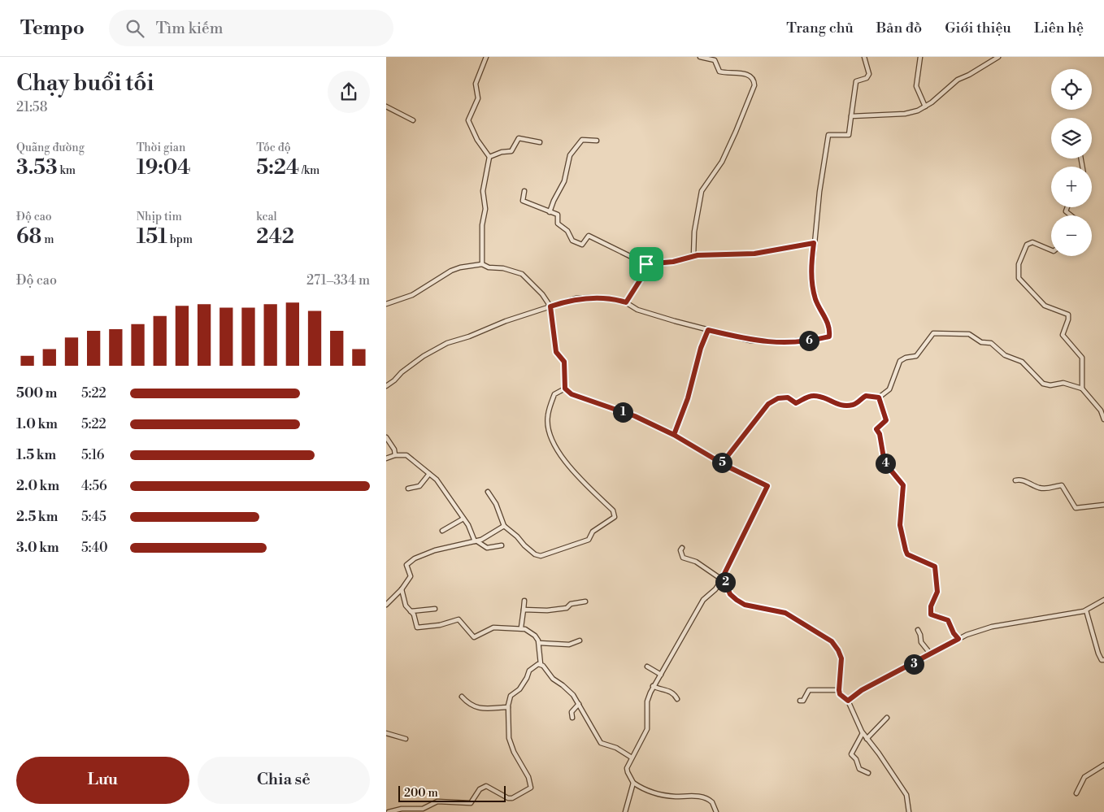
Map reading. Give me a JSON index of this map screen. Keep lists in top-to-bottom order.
{
  "scale_bar": "200 m",
  "page": {
    "header": "Tempo",
    "search": "Tìm kiếm",
    "nav": [
      "Trang chủ",
      "Bản đồ",
      "Giới thiệu",
      "Liên hệ"
    ],
    "heading": ["Chạy buổi tối", "21:58"],
    "map_buttons": ["+", "−"],
    "stats": [
      ["Quãng đường", "3.53 km"],
      ["Thời gian", "19:04"],
      ["Tốc độ", "5:24 /km"],
      ["Độ cao", "68 m"],
      ["Nhịp tim", "151 bpm"],
      ["kcal", "242"]
    ],
    "chart": ["Độ cao", "271–334 m"],
    "pins": [
      "6",
      "1",
      "5",
      "4",
      "2",
      "3"
    ],
    "list": [
      {
        "name": "500 m",
        "note": "5:22"
      },
      {
        "name": "1.0 km",
        "note": "5:22"
      },
      {
        "name": "1.5 km",
        "note": "5:16"
      },
      {
        "name": "2.0 km",
        "note": "4:56"
      },
      {
        "name": "2.5 km",
        "note": "5:45"
      },
      {
        "name": "3.0 km",
        "note": "5:40"
      }
    ],
    "buttons": ["Lưu", "Chia sẻ"],
    "scale": "200 m"
  }
}
